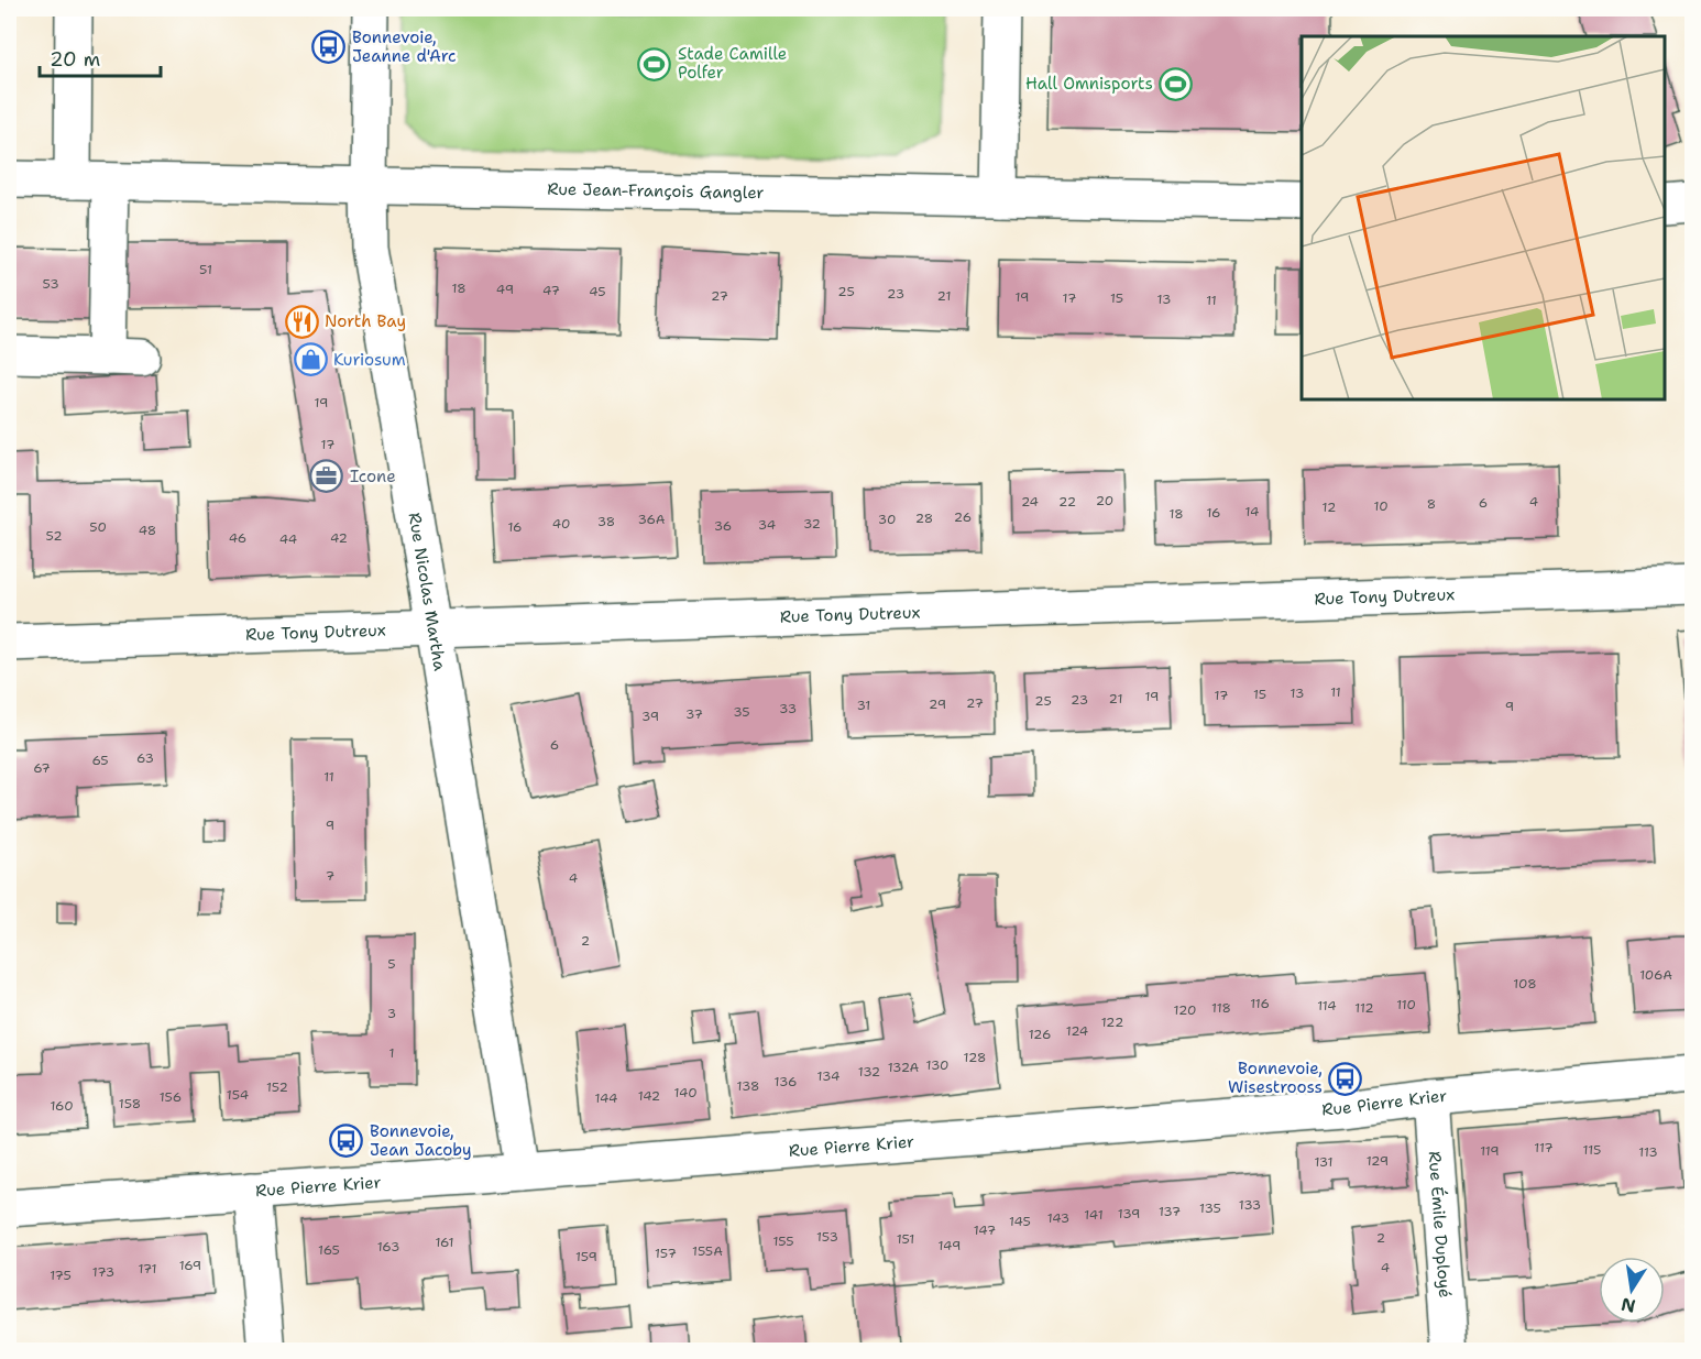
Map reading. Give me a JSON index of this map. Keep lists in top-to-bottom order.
{
  "streets": {
    "street": [
      "Rue Jean-François Gangler",
      "Rue Nicolas Martha",
      "Rue Tony Dutreux",
      "Rue Pierre Krier",
      "Rue Émile Duployé"
    ]
  },
  "crossings": [
    ["Rue Jean-François Gangler", "Rue Nicolas Martha"],
    ["Rue Nicolas Martha", "Rue Tony Dutreux"],
    ["Rue Nicolas Martha", "Rue Pierre Krier"],
    ["Rue Pierre Krier", "Rue Émile Duployé"]
  ],
  "places": {
    "bus stop": ["Bonnevoie, Jeanne d'Arc", "Bonnevoie, Wisestrooss", "Bonnevoie, Jean Jacoby"],
    "sports": ["Stade Camille Polfer", "Hall Omnisports"],
    "restaurant": ["North Bay"],
    "shop": ["Kuriosum"],
    "office": ["Icone"]
  },
  "house_numbers": [
    "51",
    "53",
    "18",
    "49",
    "47",
    "45",
    "25",
    "23",
    "27",
    "21",
    "19",
    "17",
    "15",
    "13",
    "11",
    "19",
    "17",
    "20",
    "24",
    "22",
    "4",
    "6",
    "8",
    "10",
    "12",
    "14",
    "16",
    "18",
    "26",
    "28",
    "36A",
    "30",
    "38",
    "40",
    "32",
    "34",
    "36",
    "50",
    "16",
    "48",
    "52",
    "46",
    "42",
    "44",
    "11",
    "13",
    "15",
    "17",
    "19",
    "21",
    "23",
    "25",
    "27",
    "29",
    "31",
    "9",
    "33",
    "35",
    "37",
    "39",
    "6",
    "63",
    "65",
    "67",
    "11",
    "9",
    "7",
    "4",
    "2",
    "5",
    "106A",
    "108",
    "116",
    "110",
    "114",
    "118",
    "112",
    "120",
    "3",
    "122",
    "124",
    "126",
    "1",
    "128",
    "130",
    "132A",
    "132",
    "134",
    "136",
    "138",
    "152",
    "140",
    "154",
    "142",
    "156",
    "144",
    "158",
    "160",
    "117",
    "115",
    "119",
    "113",
    "129",
    "131",
    "133",
    "135",
    "137",
    "139",
    "141",
    "143",
    "145",
    "147",
    "153",
    "2",
    "151",
    "155",
    "161",
    "149",
    "163",
    "165",
    "155A",
    "157",
    "159",
    "169",
    "4",
    "171",
    "173",
    "175"
  ],
  "scale_bar": "20 m",
  "north": "bottom"
}
